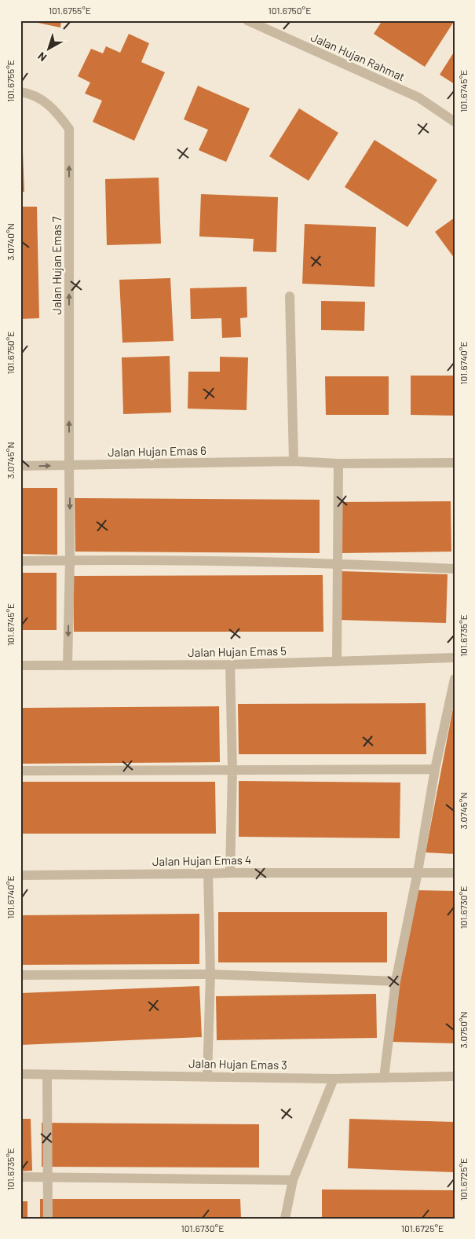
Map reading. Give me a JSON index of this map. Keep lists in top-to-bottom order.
{
  "streets": {
    "street": [
      "Jalan Hujan Rahmat",
      "Jalan Hujan Emas 7",
      "Jalan Hujan Emas 6",
      "Jalan Hujan Emas 5",
      "Jalan Hujan Emas 4",
      "Jalan Hujan Emas 3"
    ]
  },
  "crossings": [
    ["Jalan Hujan Emas 7", "Jalan Hujan Emas 6"],
    ["Jalan Hujan Emas 7", "Jalan Hujan Emas 5"]
  ],
  "north": "bottom left",
  "coordinates": [
    "101.6755°E",
    "101.6750°E",
    "101.6745°E",
    "3.0740°N",
    "101.6740°E",
    "3.0745°N",
    "101.6735°E",
    "101.6730°E",
    "3.0750°N",
    "101.6725°E"
  ]
}
